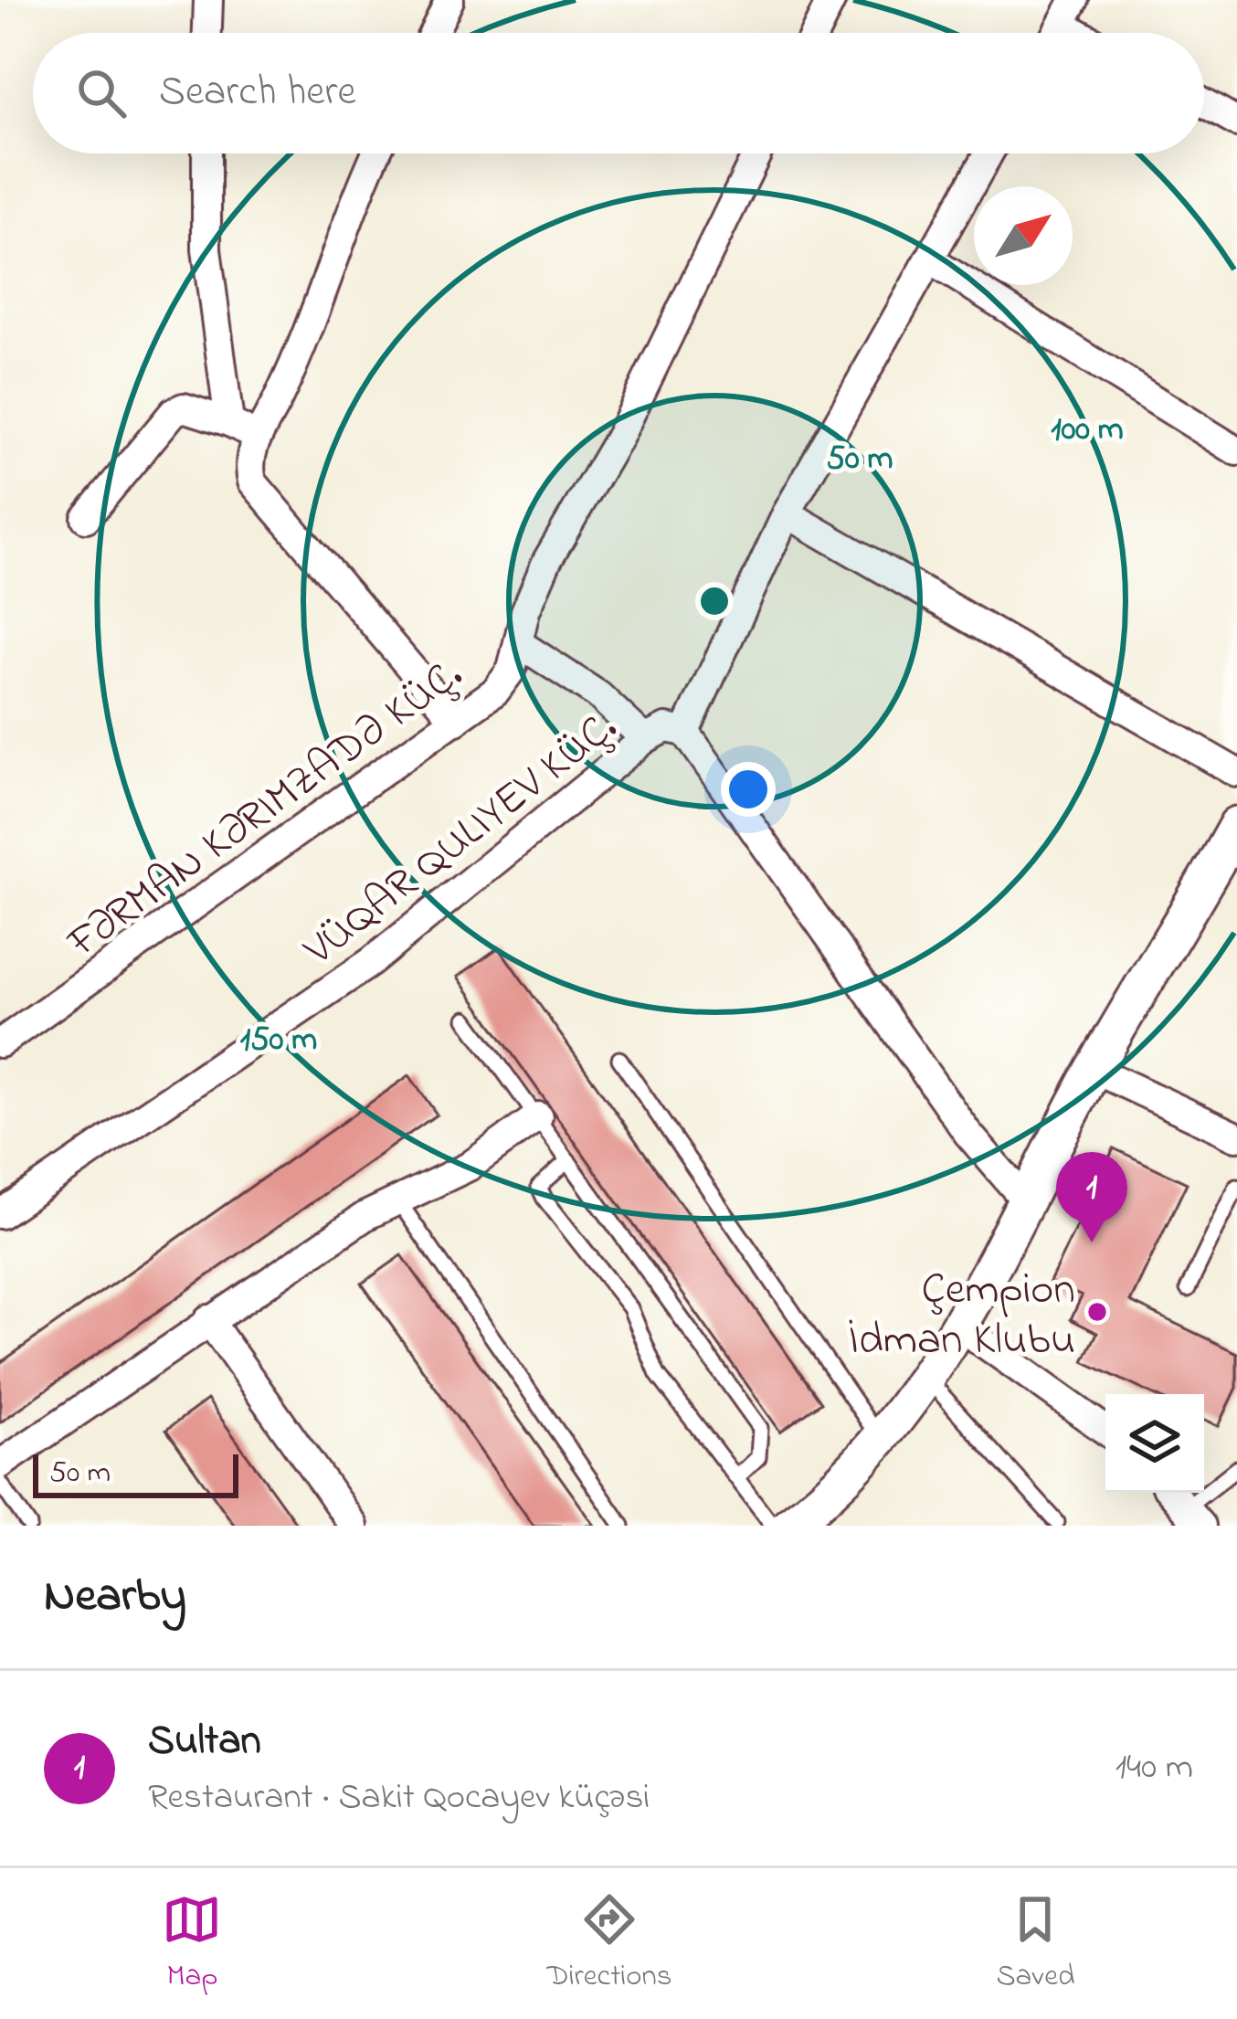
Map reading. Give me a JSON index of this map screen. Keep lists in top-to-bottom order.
{
  "streets": {
    "street": ["FƏRMAN KƏRIMZADƏ KÜÇ.", "VÜQAR QULIYEV KÜÇ."]
  },
  "places": ["Çempion İdman Klubu"],
  "scale_bar": "50 m",
  "north": "top right",
  "page": {
    "search": "Search here",
    "pins": "1",
    "scale": "50 m",
    "heading": "Nearby",
    "list": [
      {
        "mark": "1",
        "name": "Sultan",
        "note": "Restaurant · Sakit Qocayev küçəsi",
        "value": "140 m"
      }
    ],
    "nav": ["Map", "Directions", "Saved"]
  },
  "rings": ["100 m", "50 m", "150 m"]
}
